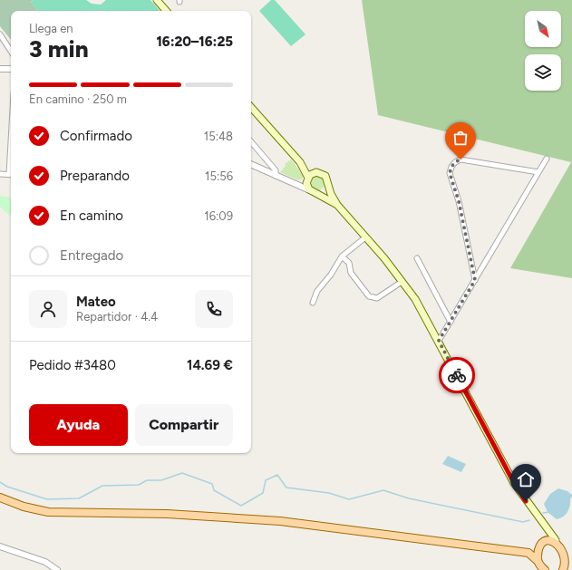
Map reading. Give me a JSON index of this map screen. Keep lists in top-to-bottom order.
{
  "north": "bottom right",
  "page": {
    "heading": ["3 min", "Llega en", "16:20–16:25"],
    "panel": [
      "Mateo",
      "Repartidor · 4.4",
      "Pedido #3480",
      "14.69 €"
    ],
    "bar": "En camino · 250 m",
    "list": [
      ["Confirmado", "15:48"],
      ["Preparando", "15:56"],
      ["En camino", "16:09"],
      "Entregado"
    ],
    "buttons": ["Ayuda", "Compartir"]
  }
}
